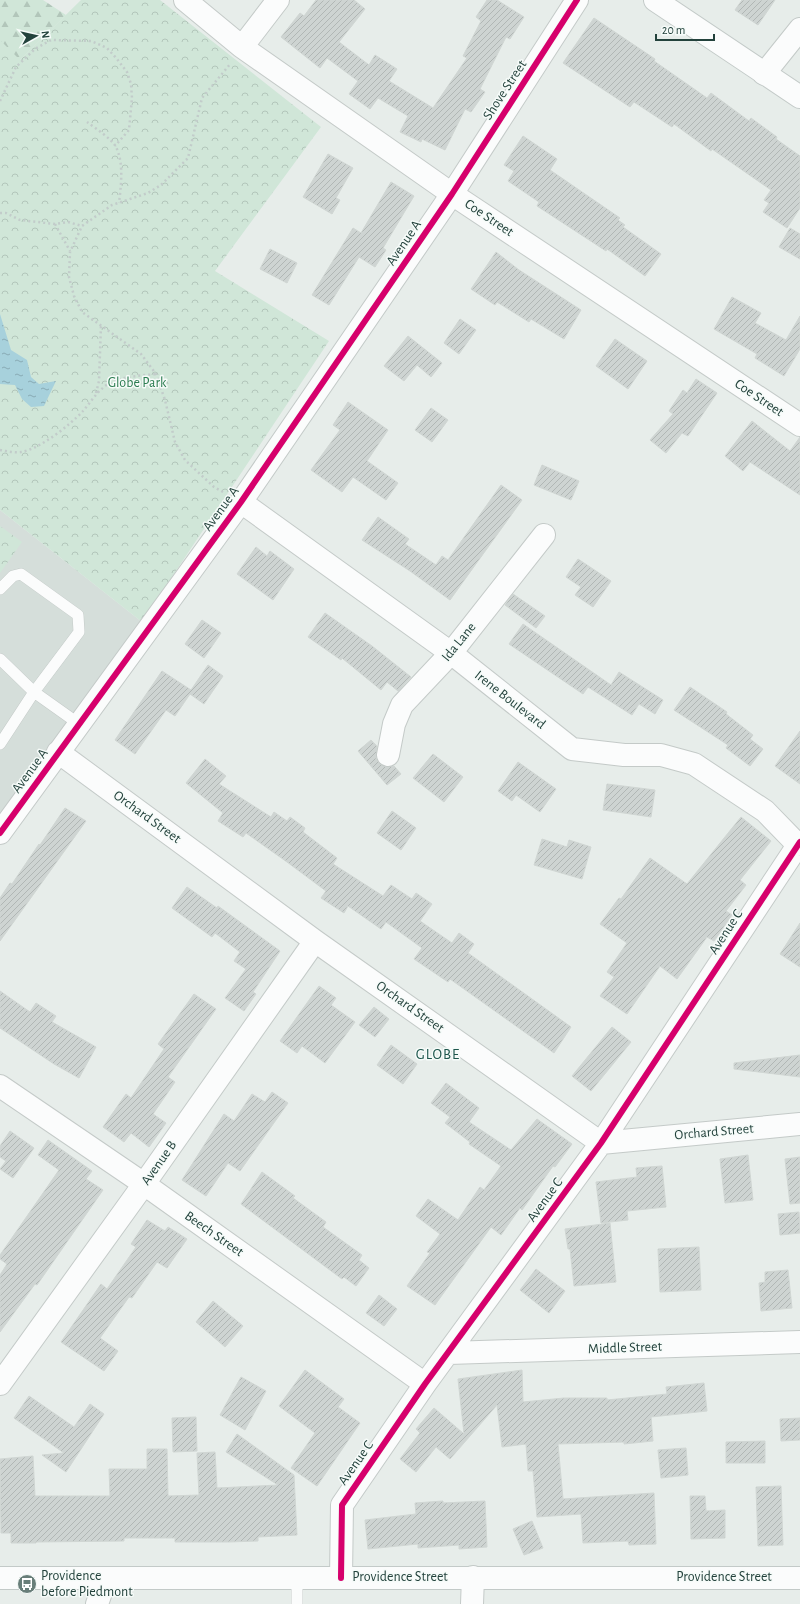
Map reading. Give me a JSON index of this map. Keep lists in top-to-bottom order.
{
  "streets": {
    "street": [
      "Shove Street",
      "Coe Street",
      "Avenue A",
      "Ida Lane",
      "Irene Boulevard",
      "Orchard Street",
      "Avenue C",
      "Avenue B",
      "Beech Street",
      "Middle Street",
      "Providence Street"
    ]
  },
  "crossings": [
    ["Shove Street", "Coe Street"],
    ["Shove Street", "Avenue A"],
    ["Coe Street", "Avenue A"],
    ["Avenue A", "Irene Boulevard"],
    ["Avenue A", "Orchard Street"],
    ["Ida Lane", "Irene Boulevard"],
    ["Irene Boulevard", "Avenue C"],
    ["Orchard Street", "Avenue C"],
    ["Orchard Street", "Avenue B"],
    ["Avenue C", "Beech Street"],
    ["Avenue C", "Middle Street"],
    ["Avenue C", "Providence Street"],
    ["Avenue B", "Beech Street"]
  ],
  "districts": ["GLOBE"],
  "parks": ["Globe Park"],
  "places": {
    "bus stop": ["Providence before Piedmont"]
  },
  "scale_bar": "20 m",
  "north": "right"
}
